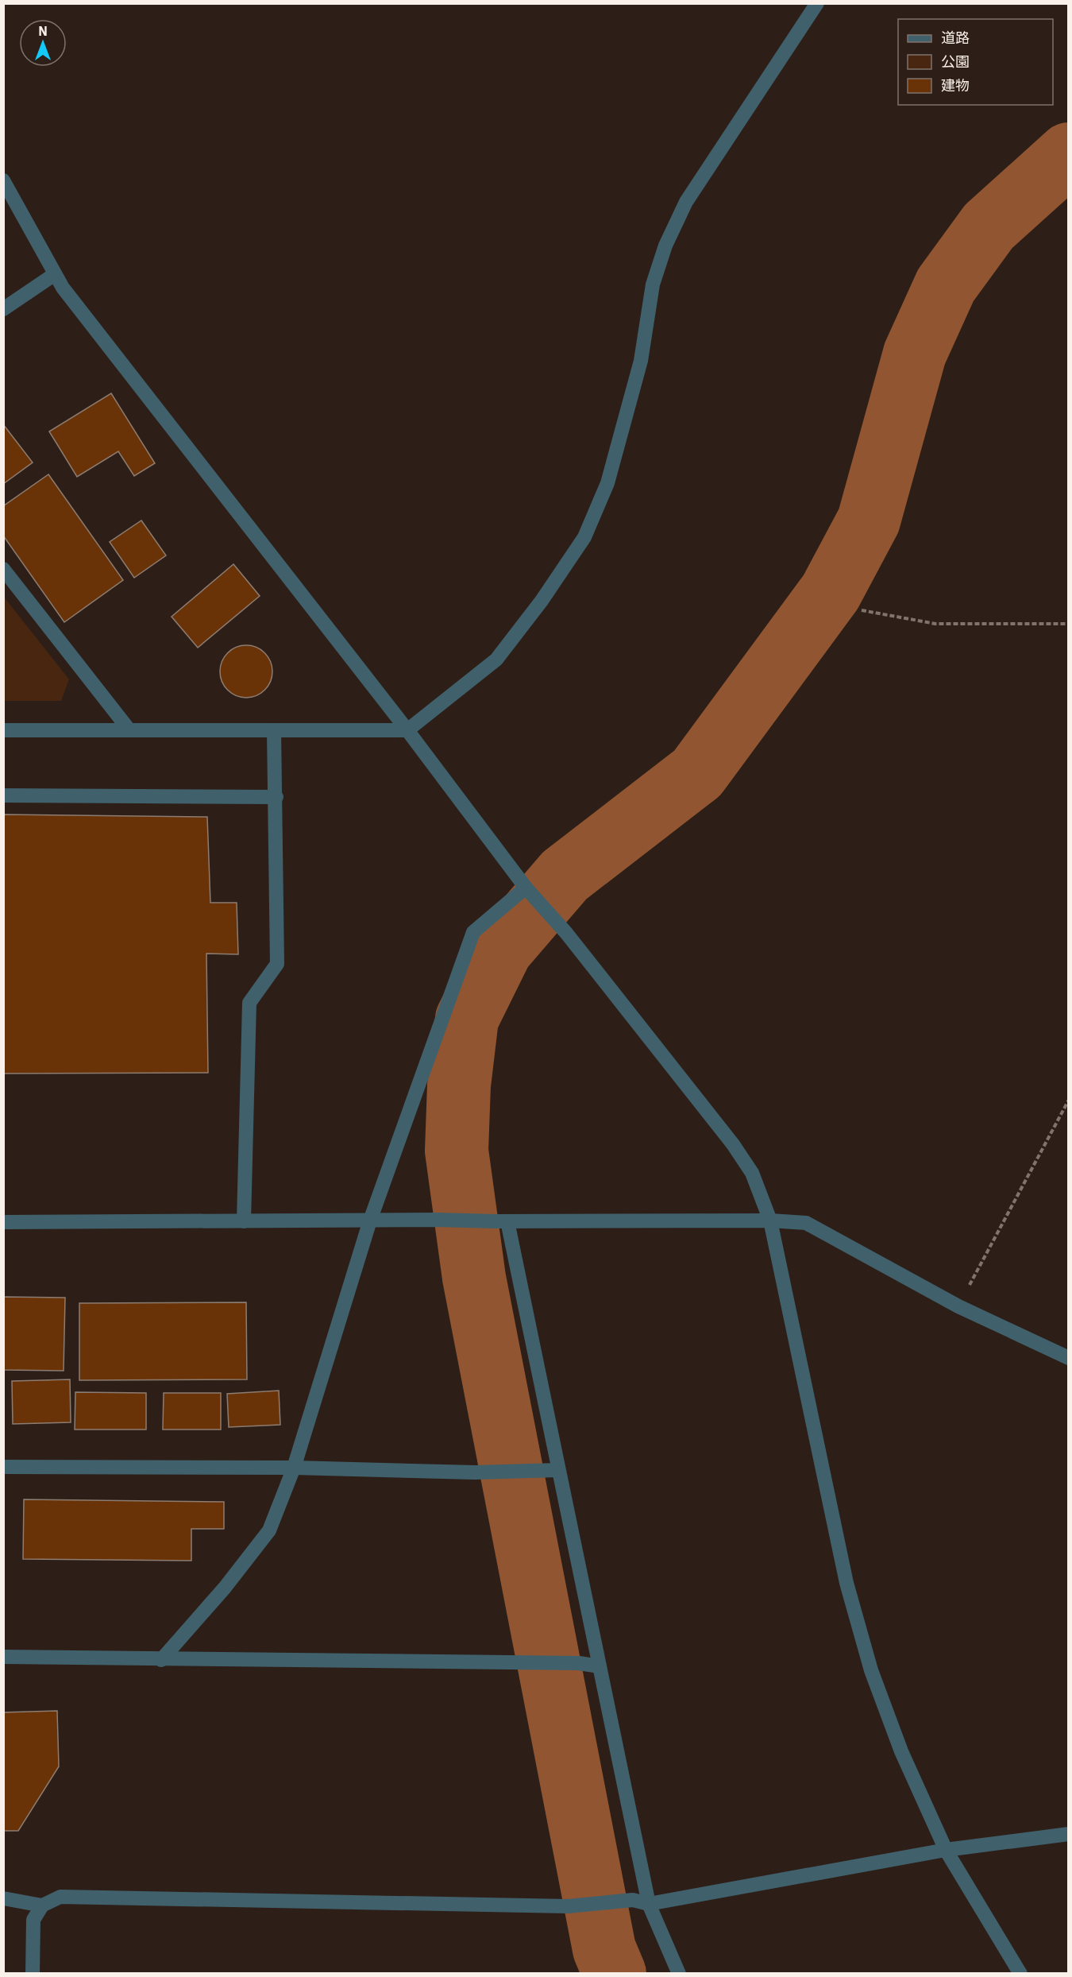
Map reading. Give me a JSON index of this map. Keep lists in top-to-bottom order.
{
  "legend": ["道路", "公園", "建物"],
  "north": "top"
}
